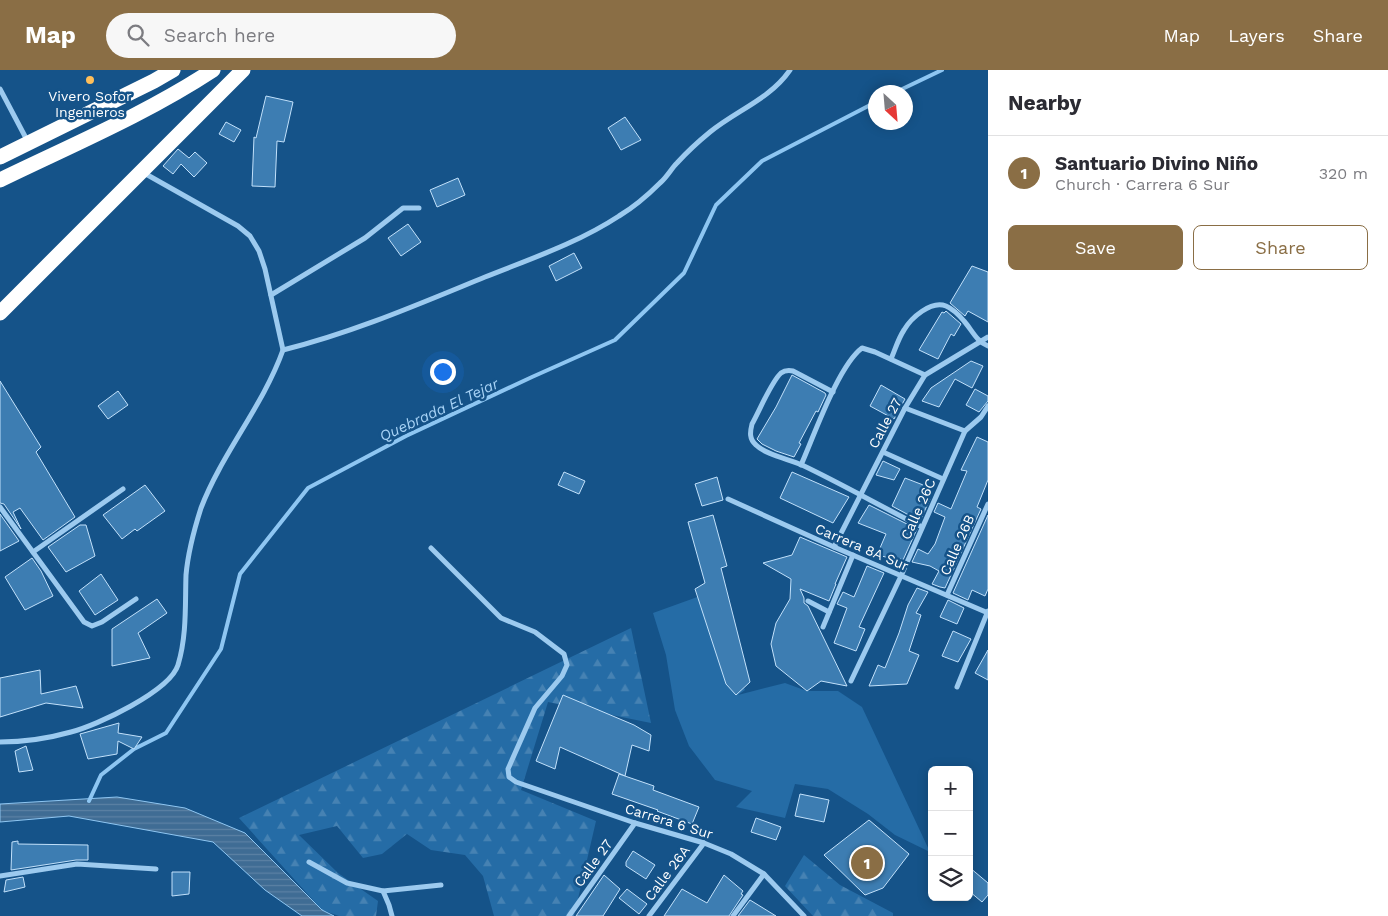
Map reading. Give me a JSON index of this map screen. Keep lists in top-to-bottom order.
{
  "streets": {
    "street": [
      "Calle 27",
      "Calle 26C",
      "Calle 26B",
      "Carrera 8A Sur",
      "Carrera 6 Sur",
      "Calle 26A"
    ]
  },
  "crossings": [
    ["Calle 27", "Carrera 8A Sur"],
    ["Calle 27", "Carrera 6 Sur"],
    ["Calle 26C", "Carrera 8A Sur"],
    ["Calle 26B", "Carrera 8A Sur"],
    ["Carrera 6 Sur", "Calle 26A"]
  ],
  "water": ["Quebrada El Tejar"],
  "places": ["Vivero Sofor Ingenieros"],
  "north": "bottom right",
  "page": {
    "header": "Map",
    "search": "Search here",
    "nav": ["Map", "Layers", "Share"],
    "heading": "Nearby",
    "list": [
      {
        "mark": "1",
        "name": "Santuario Divino Niño",
        "note": "Church · Carrera 6 Sur",
        "value": "320 m"
      }
    ],
    "buttons": ["Save", "Share"],
    "map_buttons": ["+", "−"],
    "pins": "1"
  }
}
